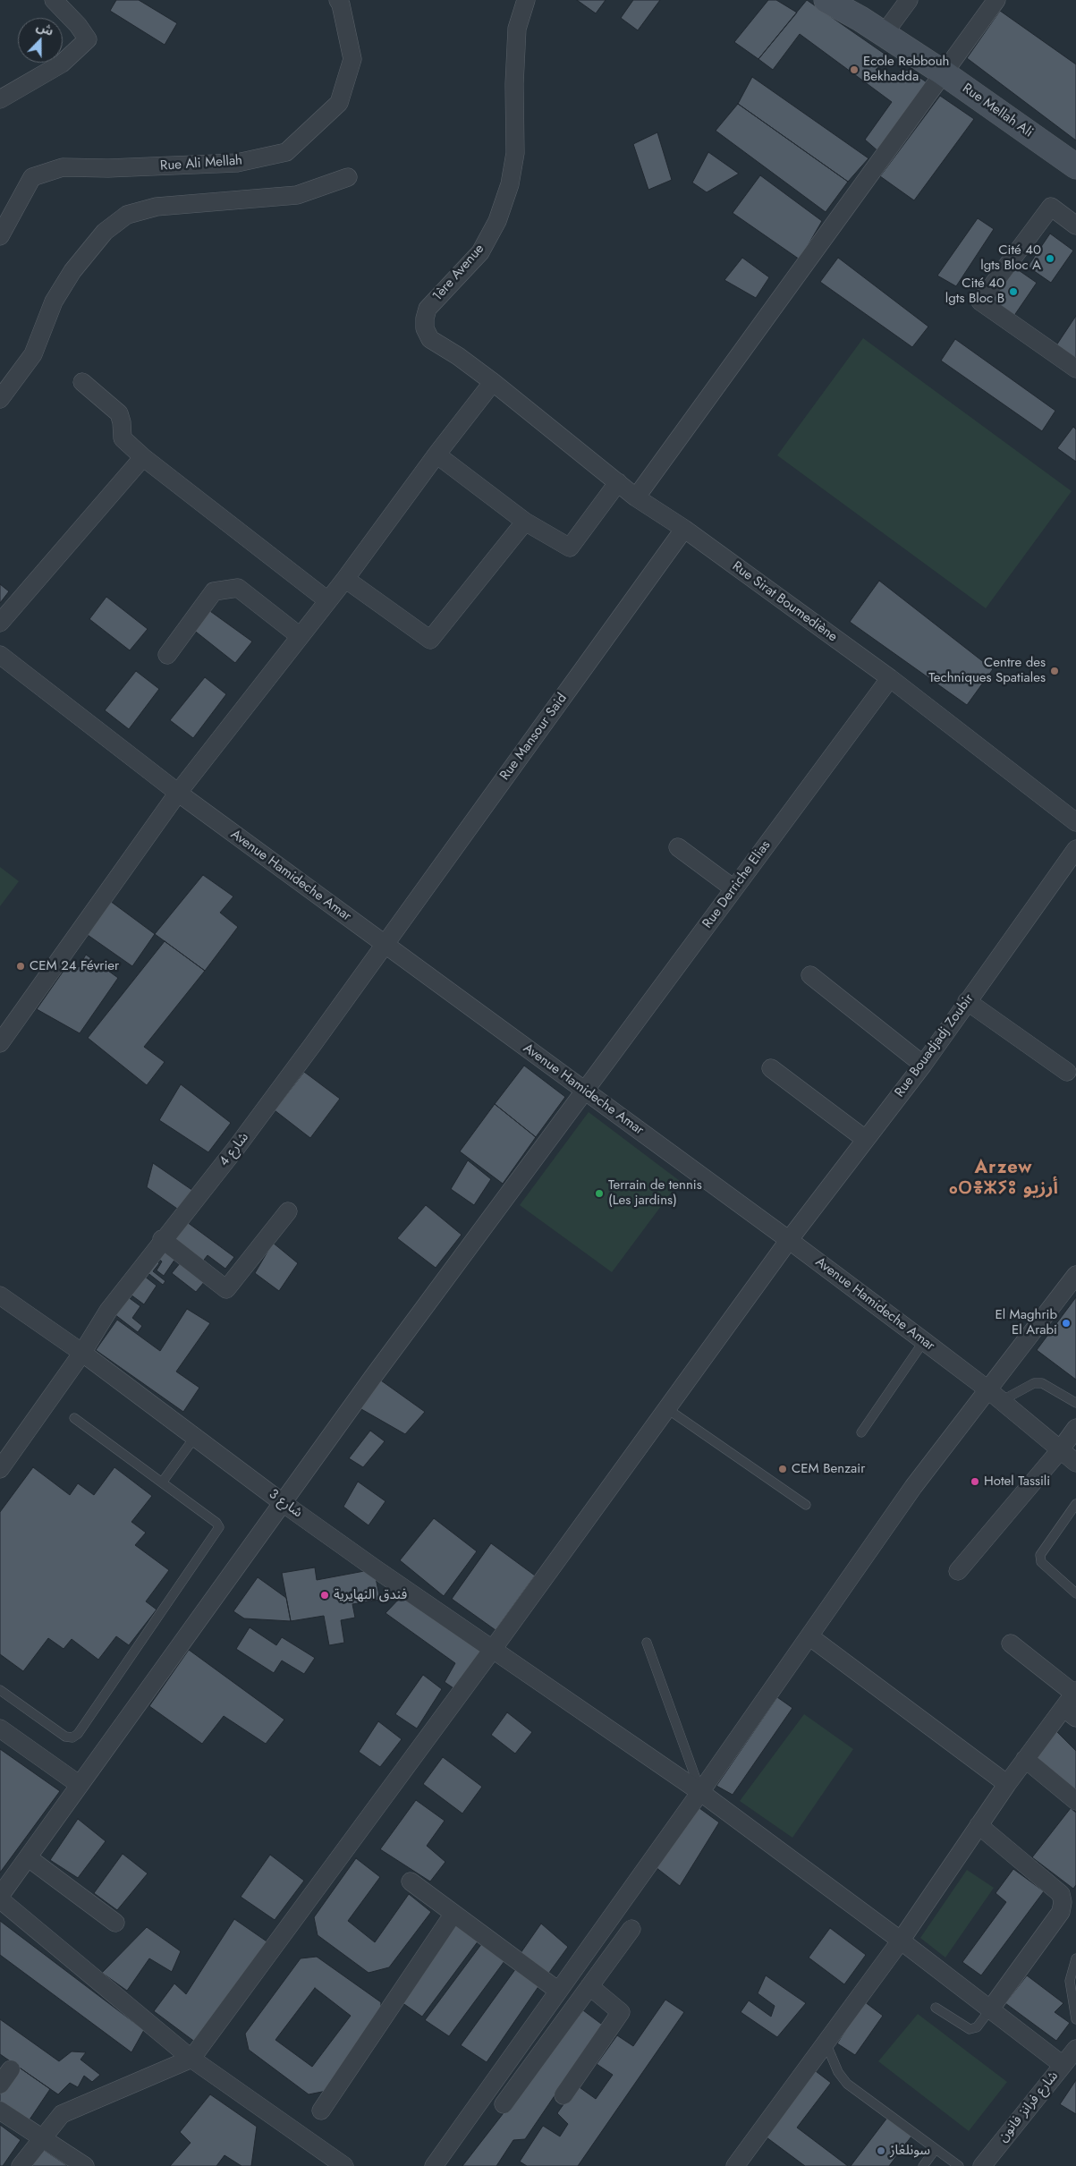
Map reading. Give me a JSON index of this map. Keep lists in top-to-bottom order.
{
  "streets": {
    "main road": ["Rue Mellah Ali"],
    "street": [
      "Rue Ali Mellah",
      "1ère Avenue",
      "Rue Sirat Boumediène",
      "Rue Mansour Said",
      "Avenue Hamideche Amar",
      "Rue Derriche Elias",
      "Rue Bouadjadj Zoubir",
      "شارع 4",
      "شارع 3",
      "شارع فرانز فانون"
    ]
  },
  "crossings": [
    ["1ère Avenue", "Rue Sirat Boumediène"],
    ["Rue Sirat Boumediène", "Rue Mansour Said"],
    ["Rue Sirat Boumediène", "Rue Derriche Elias"],
    ["Rue Mansour Said", "Avenue Hamideche Amar"],
    ["Rue Mansour Said", "شارع 4"],
    ["Avenue Hamideche Amar", "Rue Derriche Elias"],
    ["Avenue Hamideche Amar", "Rue Bouadjadj Zoubir"],
    ["Avenue Hamideche Amar", "شارع 4"],
    ["Rue Derriche Elias", "شارع 3"],
    ["Rue Bouadjadj Zoubir", "شارع 3"],
    ["شارع 4", "شارع 3"],
    ["شارع 3", "شارع فرانز فانون"]
  ],
  "districts": ["Arzew ⴰⵔⴻⵣⵢⵓ أرزيو"],
  "places": [
    "Ecole Rebbouh Bekhadda",
    "Cité 40 lgts Bloc A",
    "Cité 40 lgts Bloc B",
    "Centre des Techniques Spatiales",
    "CEM 24 Février",
    "Terrain de tennis (Les jardins)",
    "El Maghrib El Arabi",
    "CEM Benzair",
    "Hotel Tassili",
    "فندق النهايرية",
    "سونلغاز"
  ],
  "north": "top"
}
